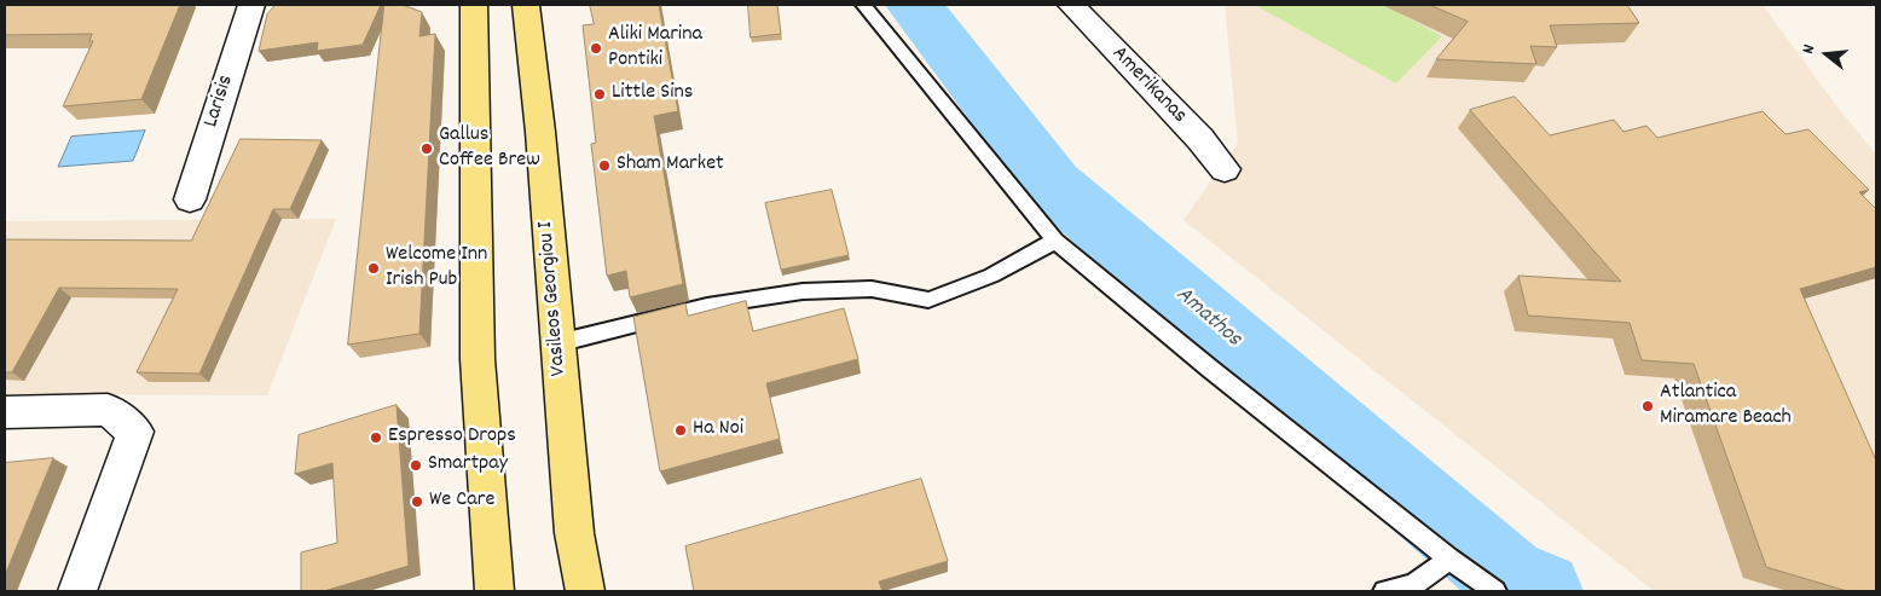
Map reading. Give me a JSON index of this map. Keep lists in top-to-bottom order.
{
  "streets": {
    "main road": ["Vasileos Georgiou I"],
    "street": ["Amerikanas", "Larisis"]
  },
  "water": ["Amathos"],
  "places": [
    "Aliki Marina Pontiki",
    "Little Sins",
    "Gallus Coffee Brew",
    "Sham Market",
    "Welcome Inn Irish Pub",
    "Atlantica Miramare Beach",
    "Ha Noi",
    "Espresso Drops",
    "Smartpay",
    "We Care"
  ],
  "north": "left"
}
